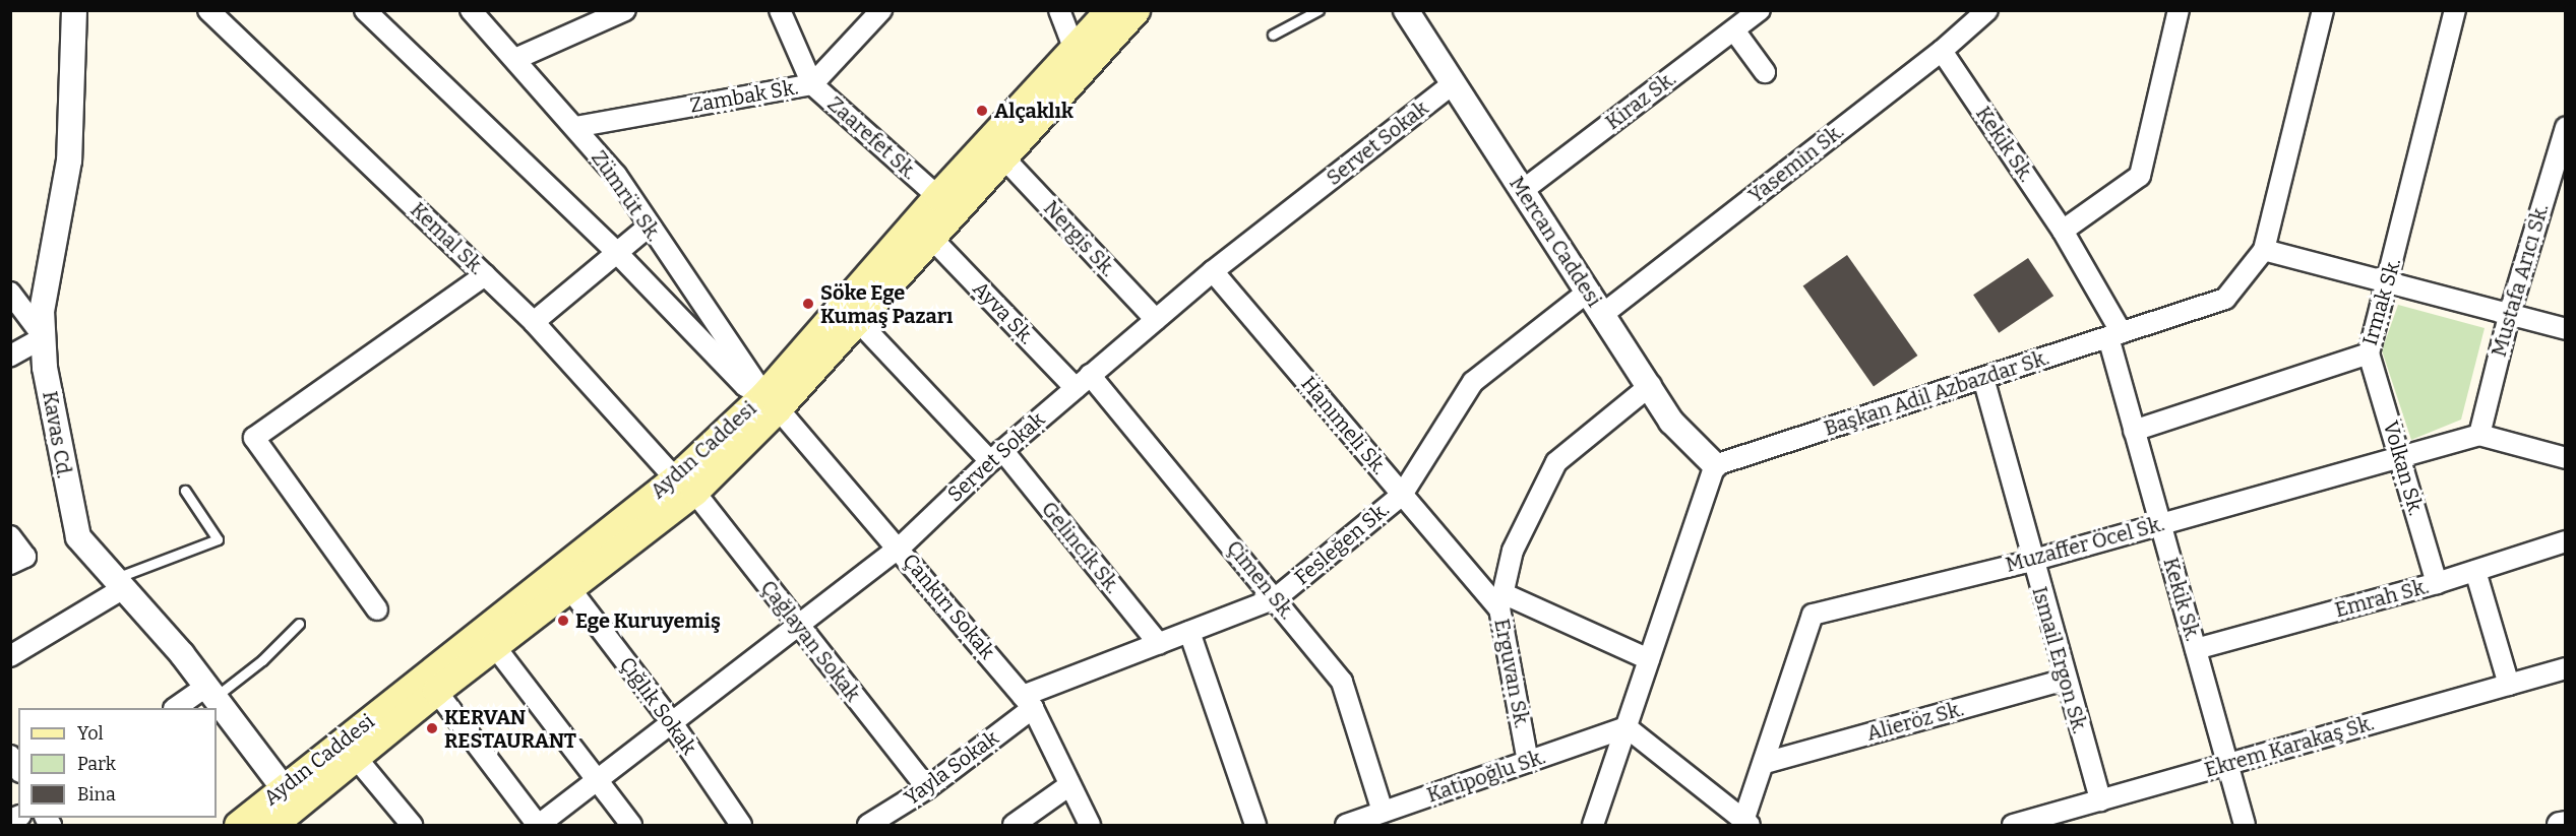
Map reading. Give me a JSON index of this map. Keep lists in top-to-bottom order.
{
  "streets": {
    "main road": ["Aydın Caddesi"],
    "street": [
      "Zambak Sk.",
      "Kiraz Sk.",
      "Zaarefet Sk.",
      "Servet Sokak",
      "Kekik Sk.",
      "Yasemin Sk.",
      "Zümrüt Sk.",
      "Kemal Sk.",
      "Nergis Sk.",
      "Mercan Caddesi",
      "Mustafa Arıcı Sk.",
      "Irmak Sk.",
      "Ayva Sk.",
      "Başkan Adil Azbazdar Sk.",
      "Hanımeli Sk.",
      "Kavas Cd.",
      "Volkan Sk.",
      "Fesleğen Sk.",
      "Muzaffer Öcel Sk.",
      "Gelincik Sk.",
      "Çimen Sk.",
      "Emrah Sk.",
      "Çankırı Sokak",
      "Çağlayan Sokak",
      "Ismail Ergon Sk.",
      "Erguvan Sk.",
      "Çığlık Sokak",
      "Alieröz Sk.",
      "Ekrem Karakaş Sk.",
      "Yayla Sokak",
      "Katipoğlu Sk."
    ]
  },
  "crossings": [
    ["Zambak Sk.", "Zaarefet Sk."],
    ["Zambak Sk.", "Zümrüt Sk."],
    ["Kiraz Sk.", "Mercan Caddesi"],
    ["Zaarefet Sk.", "Aydın Caddesi"],
    ["Servet Sokak", "Nergis Sk."],
    ["Servet Sokak", "Mercan Caddesi"],
    ["Servet Sokak", "Ayva Sk."],
    ["Servet Sokak", "Hanımeli Sk."],
    ["Servet Sokak", "Gelincik Sk."],
    ["Servet Sokak", "Çimen Sk."],
    ["Servet Sokak", "Çankırı Sokak"],
    ["Servet Sokak", "Çağlayan Sokak"],
    ["Servet Sokak", "Çığlık Sokak"],
    ["Kekik Sk.", "Yasemin Sk."],
    ["Kekik Sk.", "Irmak Sk."],
    ["Kekik Sk.", "Başkan Adil Azbazdar Sk."],
    ["Kekik Sk.", "Muzaffer Öcel Sk."],
    ["Kekik Sk.", "Emrah Sk."],
    ["Kekik Sk.", "Ekrem Karakaş Sk."],
    ["Yasemin Sk.", "Mercan Caddesi"],
    ["Zümrüt Sk.", "Aydın Caddesi"],
    ["Zümrüt Sk.", "Çankırı Sokak"],
    ["Kemal Sk.", "Aydın Caddesi"],
    ["Kemal Sk.", "Çağlayan Sokak"],
    ["Nergis Sk.", "Aydın Caddesi"],
    ["Mercan Caddesi", "Başkan Adil Azbazdar Sk."],
    ["Mercan Caddesi", "Fesleğen Sk."],
    ["Mercan Caddesi", "Erguvan Sk."],
    ["Mustafa Arıcı Sk.", "Muzaffer Öcel Sk."],
    ["Irmak Sk.", "Volkan Sk."],
    ["Ayva Sk.", "Aydın Caddesi"],
    ["Ayva Sk.", "Çimen Sk."],
    ["Başkan Adil Azbazdar Sk.", "Ismail Ergon Sk."],
    ["Hanımeli Sk.", "Fesleğen Sk."],
    ["Hanımeli Sk.", "Erguvan Sk."],
    ["Kavas Cd.", "Aydın Caddesi"],
    ["Aydın Caddesi", "Gelincik Sk."],
    ["Aydın Caddesi", "Çankırı Sokak"],
    ["Aydın Caddesi", "Çağlayan Sokak"],
    ["Aydın Caddesi", "Çığlık Sokak"],
    ["Volkan Sk.", "Muzaffer Öcel Sk."],
    ["Volkan Sk.", "Emrah Sk."],
    ["Fesleğen Sk.", "Gelincik Sk."],
    ["Fesleğen Sk.", "Çimen Sk."],
    ["Fesleğen Sk.", "Çankırı Sokak"],
    ["Fesleğen Sk.", "Yayla Sokak"],
    ["Muzaffer Öcel Sk.", "Ismail Ergon Sk."],
    ["Muzaffer Öcel Sk.", "Alieröz Sk."],
    ["Çimen Sk.", "Katipoğlu Sk."],
    ["Çankırı Sokak", "Yayla Sokak"],
    ["Çağlayan Sokak", "Yayla Sokak"],
    ["Ismail Ergon Sk.", "Alieröz Sk."],
    ["Ismail Ergon Sk.", "Ekrem Karakaş Sk."],
    ["Erguvan Sk.", "Katipoğlu Sk."]
  ],
  "places": [
    "Alçaklık",
    "Söke Ege Kumaş Pazarı",
    "Ege Kuruyemiş",
    "KERVAN RESTAURANT"
  ],
  "legend": ["Yol", "Park", "Bina"]
}
